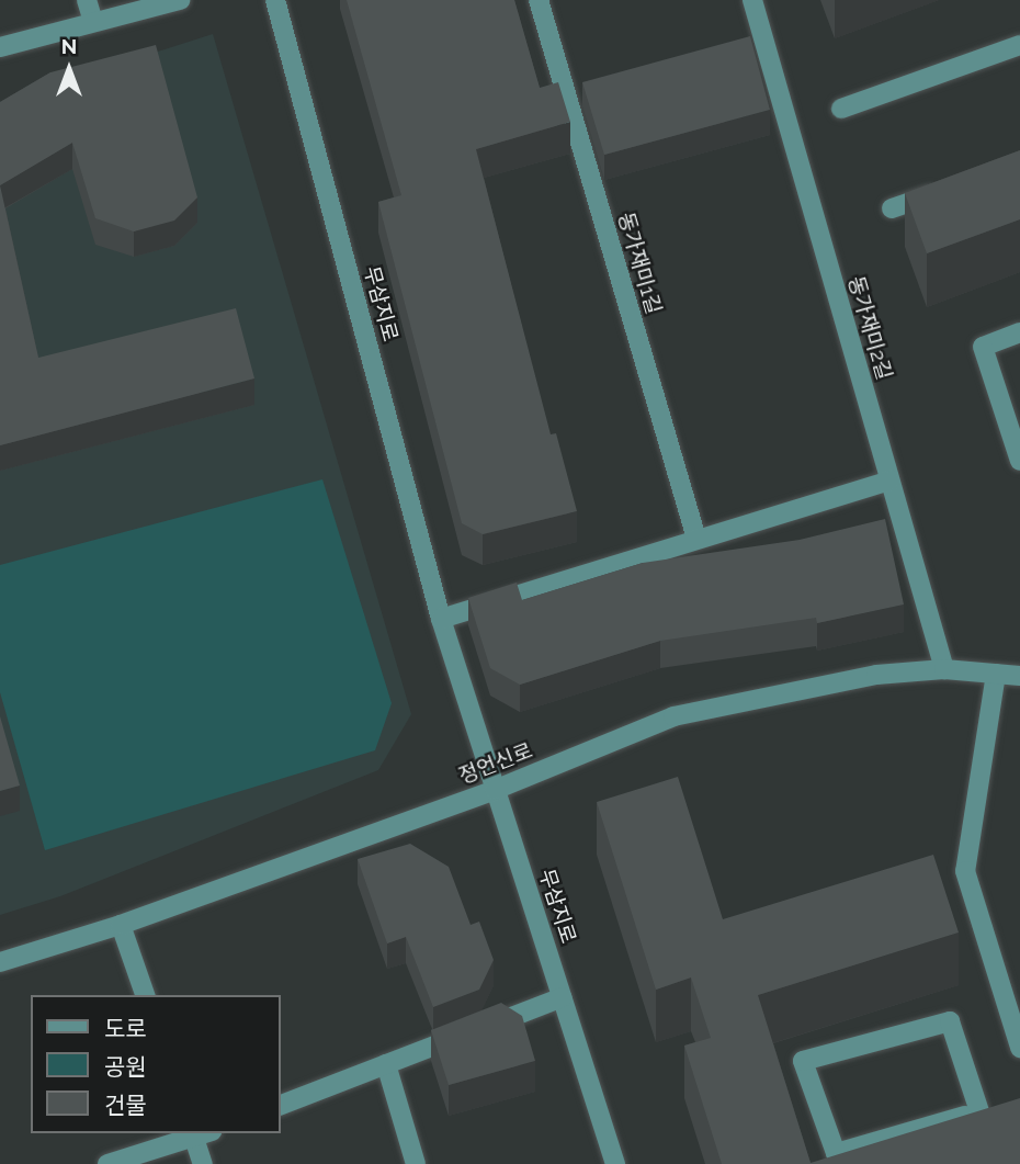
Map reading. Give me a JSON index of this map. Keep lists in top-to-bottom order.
{
  "streets": {
    "street": [
      "동가재미1길",
      "무삼지로",
      "동가재미2길",
      "정언신로"
    ]
  },
  "crossings": [
    ["무삼지로", "정언신로"],
    ["동가재미2길", "정언신로"]
  ],
  "legend": ["도로", "공원", "건물"],
  "north": "top"
}
